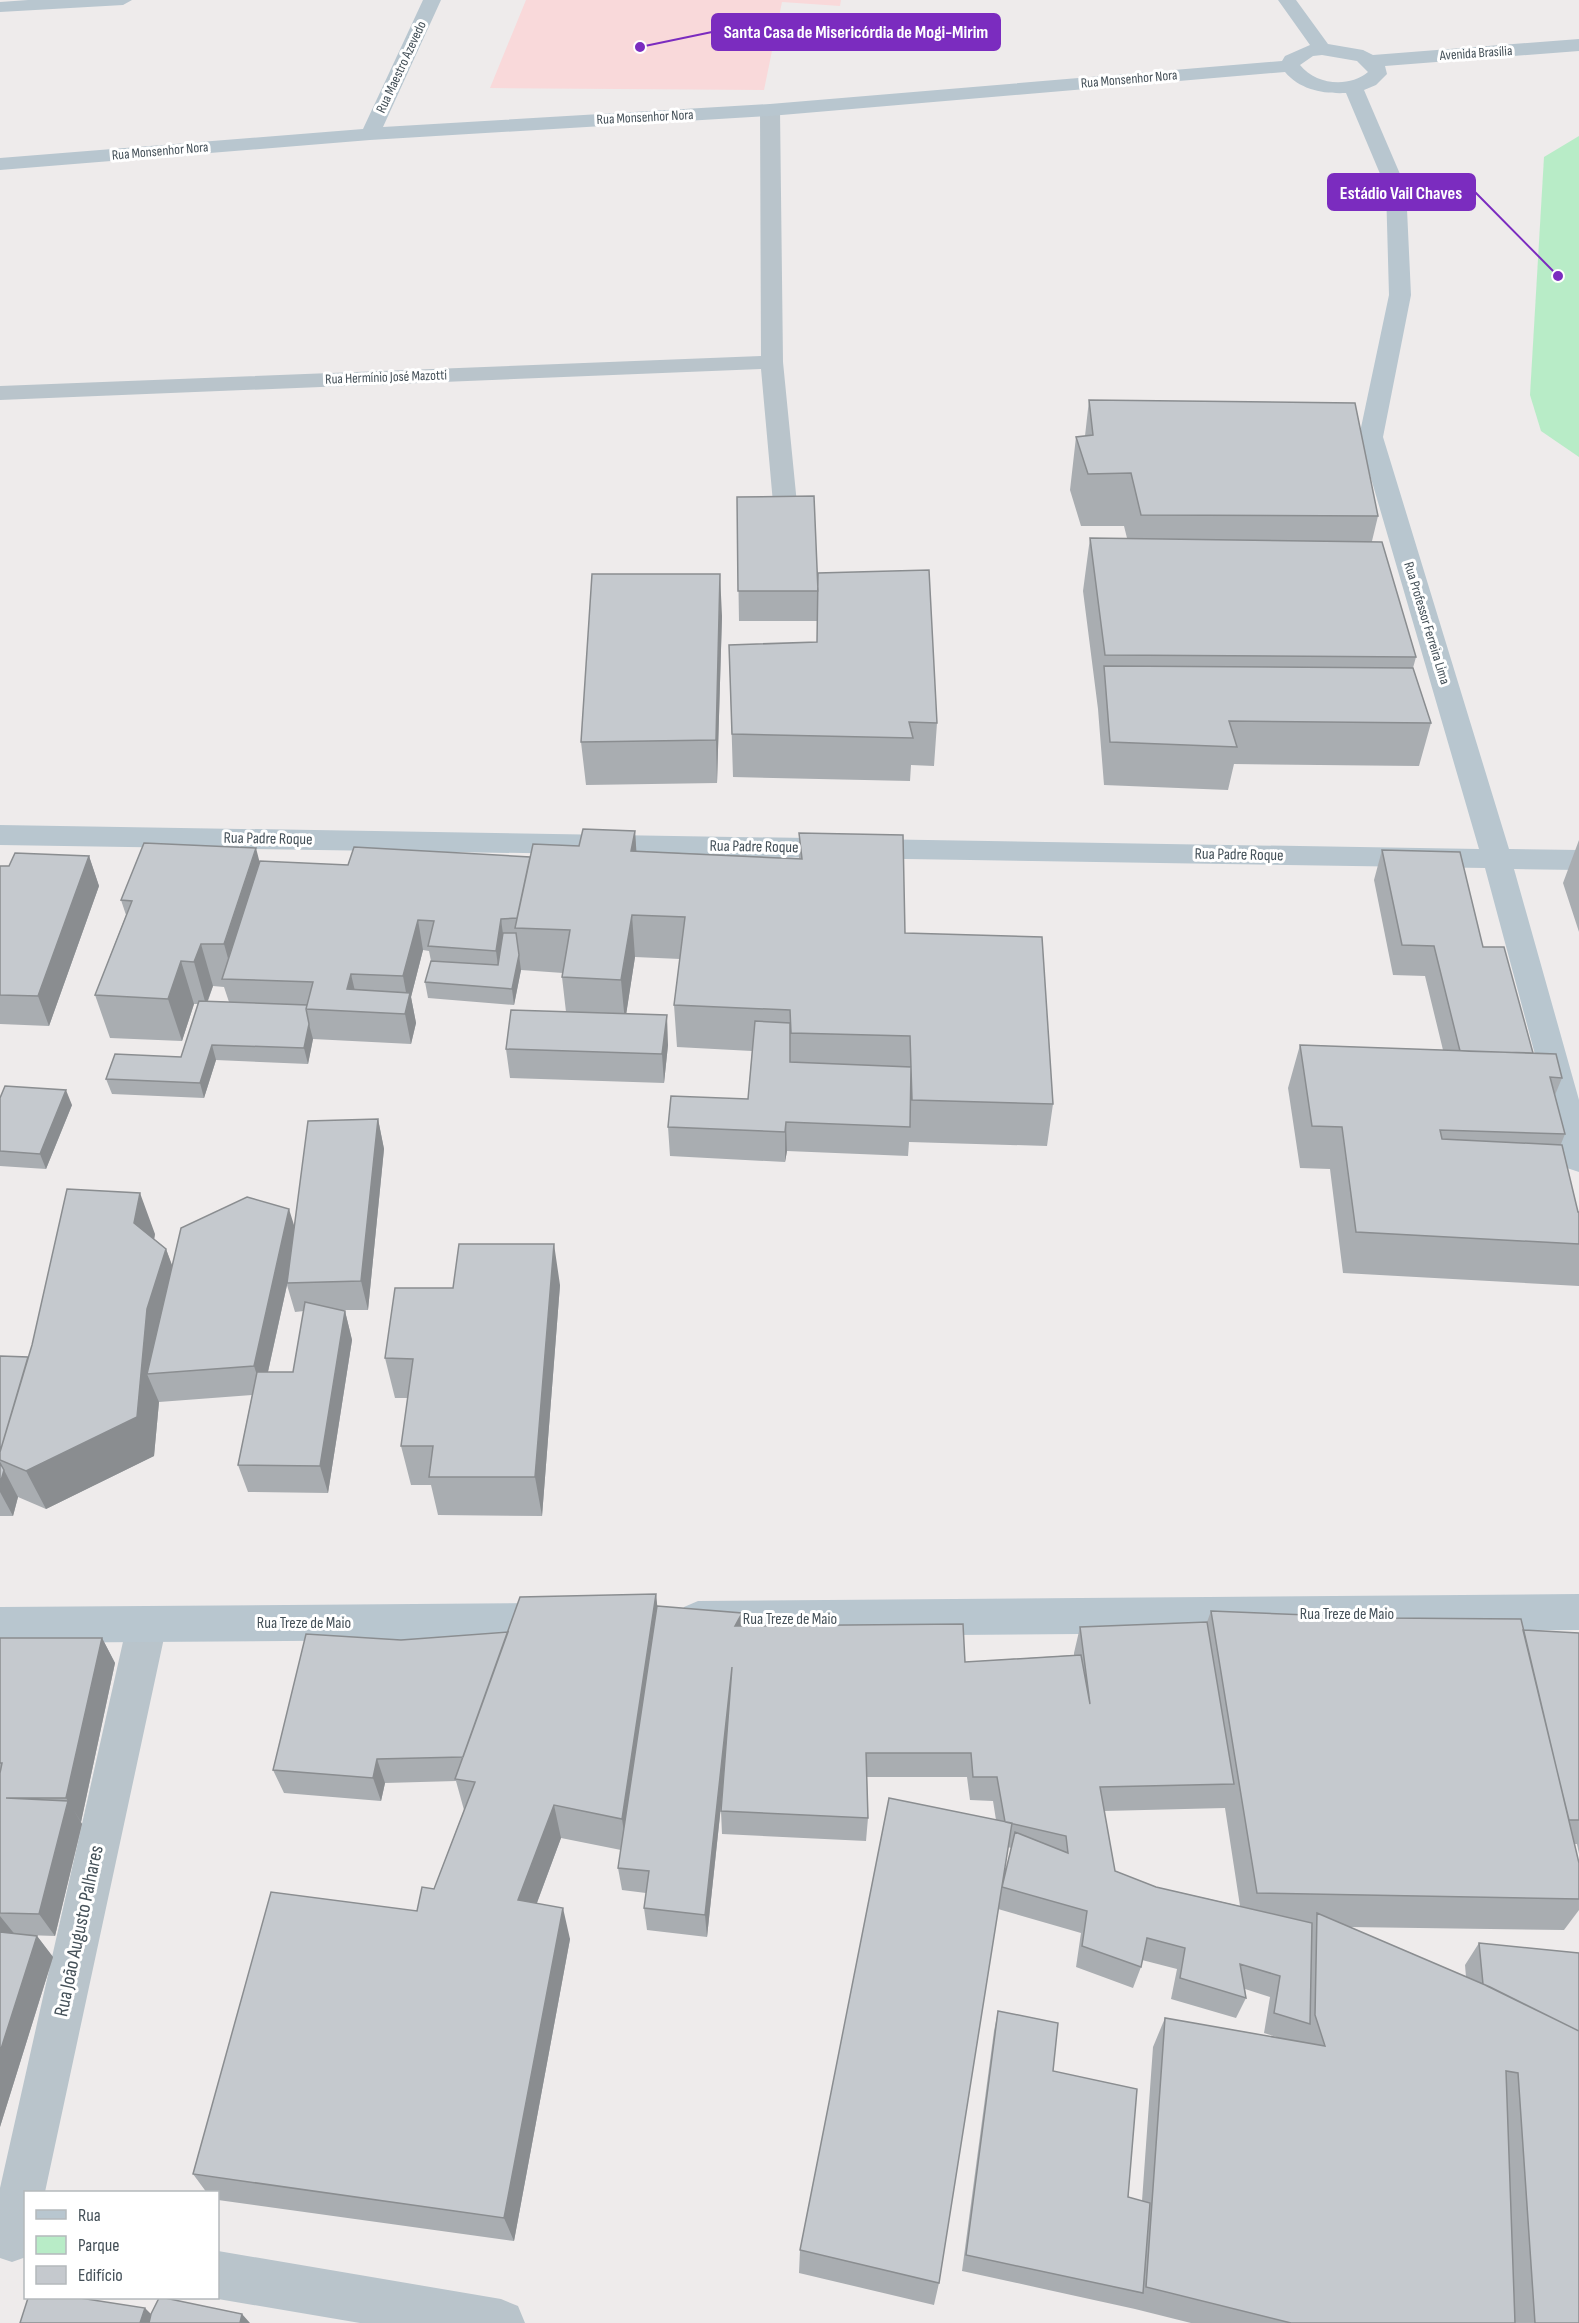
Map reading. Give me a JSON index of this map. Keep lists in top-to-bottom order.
{
  "streets": {
    "street": [
      "Avenida Brasília",
      "Rua Maestro Azevedo",
      "Rua Monsenhor Nora",
      "Rua Hermínio José Mazotti",
      "Rua Professor Ferreira Lima",
      "Rua Padre Roque",
      "Rua Treze de Maio",
      "Rua João Augusto Palhares"
    ]
  },
  "crossings": [
    ["Rua Maestro Azevedo", "Rua Monsenhor Nora"],
    ["Rua Professor Ferreira Lima", "Rua Padre Roque"],
    ["Rua Treze de Maio", "Rua João Augusto Palhares"]
  ],
  "places": ["Santa Casa de Misericórdia de Mogi-Mirim", "Estádio Vail Chaves"],
  "legend": ["Rua", "Parque", "Edifício"]
}
